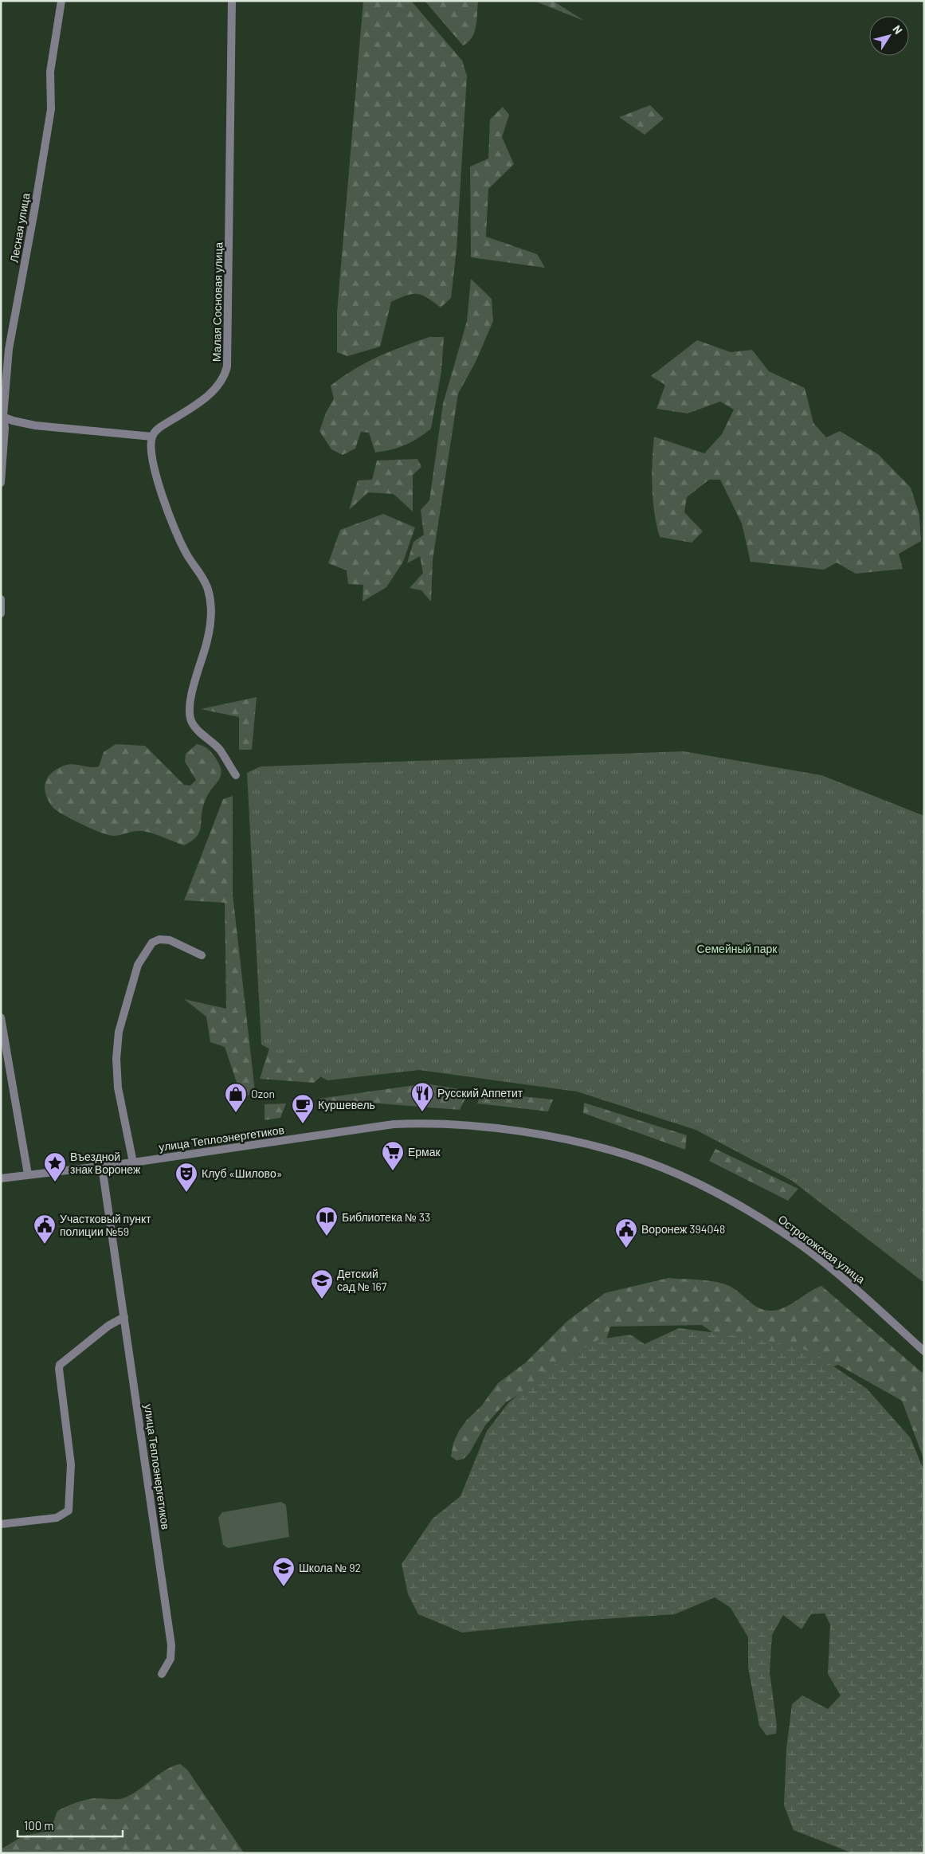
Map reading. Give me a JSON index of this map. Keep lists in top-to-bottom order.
{
  "streets": {
    "street": [
      "Лесная улица",
      "Малая Сосновая улица",
      "улица Теплоэнергетиков",
      "Острогожская улица"
    ]
  },
  "crossings": [
    ["улица Теплоэнергетиков", "Острогожская улица"]
  ],
  "parks": ["Семейный парк"],
  "places": {
    "restaurant": ["Русский Аппетит"],
    "shop": ["Ozon"],
    "cafe": ["Куршевель"],
    "supermarket": ["Ермак"],
    "place": ["Въездной знак Воронеж"],
    "theatre": ["Клуб «Шилово»"],
    "library": ["Библиотека № 33"],
    "public building": ["Участковый пункт полиции №59", "Воронеж 394048"],
    "school or university": ["Детский сад № 167", "Школа № 92"]
  },
  "scale_bar": "100 m",
  "north": "top right"
}
